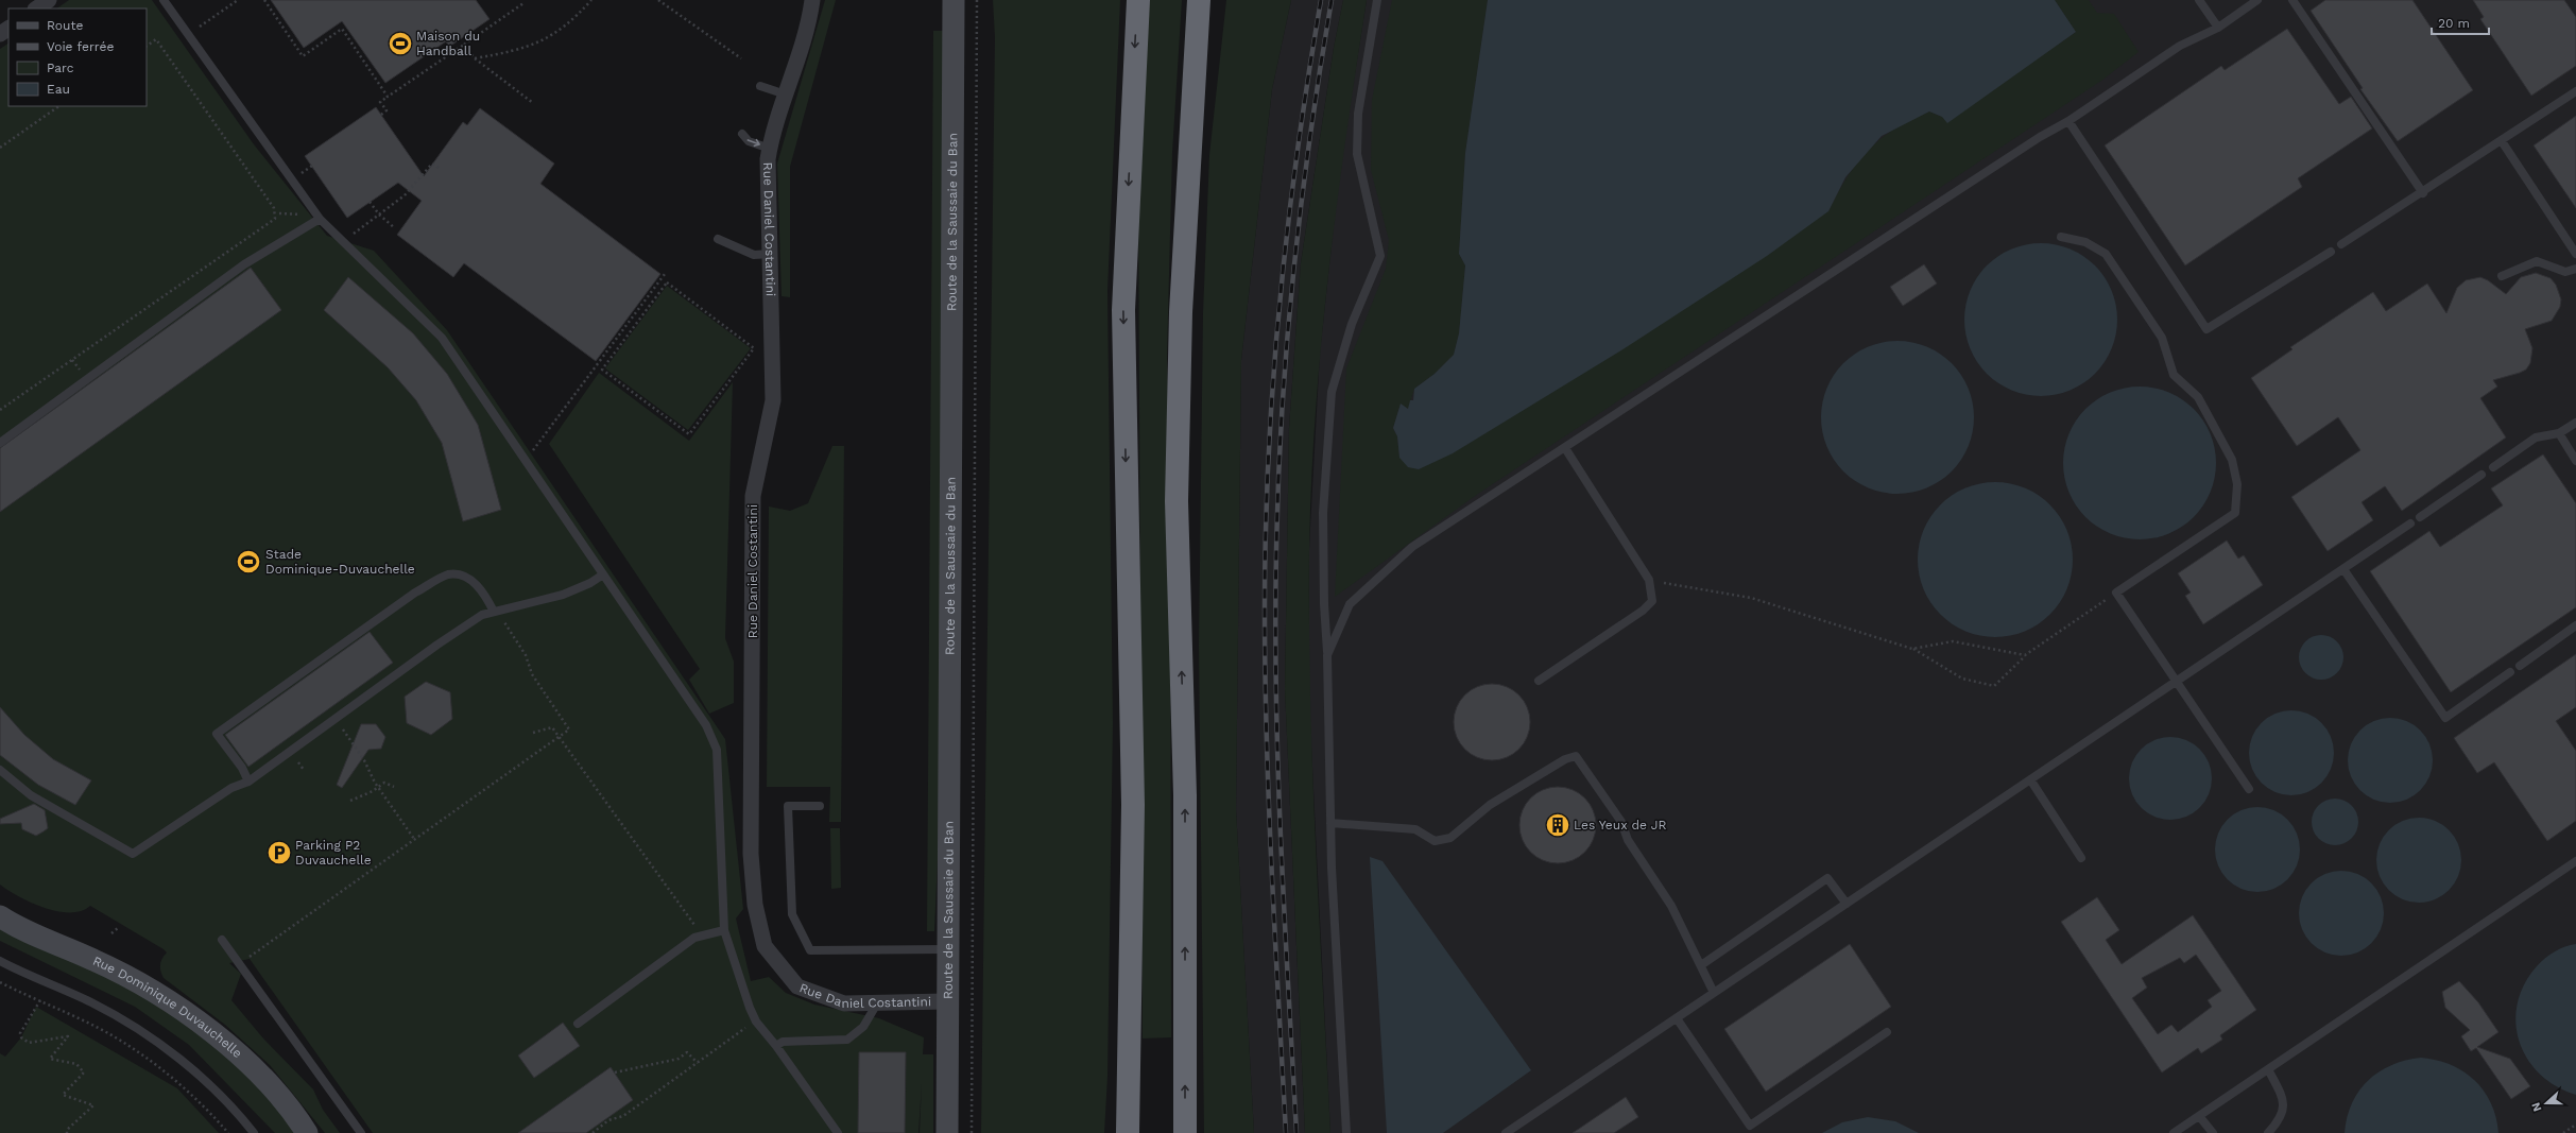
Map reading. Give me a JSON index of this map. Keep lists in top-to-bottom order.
{
  "streets": {
    "main road": ["Route de la Saussaie du Ban", "Rue Dominique Duvauchelle"],
    "street": ["Rue Daniel Costantini"]
  },
  "crossings": [
    ["Route de la Saussaie du Ban", "Rue Daniel Costantini"]
  ],
  "places": {
    "sports": ["Maison du Handball", "Stade Dominique-Duvauchelle"],
    "building": ["Les Yeux de JR"],
    "parking": ["Parking P2 Duvauchelle"]
  },
  "legend": [
    "Route",
    "Voie ferrée",
    "Parc",
    "Eau"
  ],
  "scale_bar": "20 m",
  "north": "left"
}
